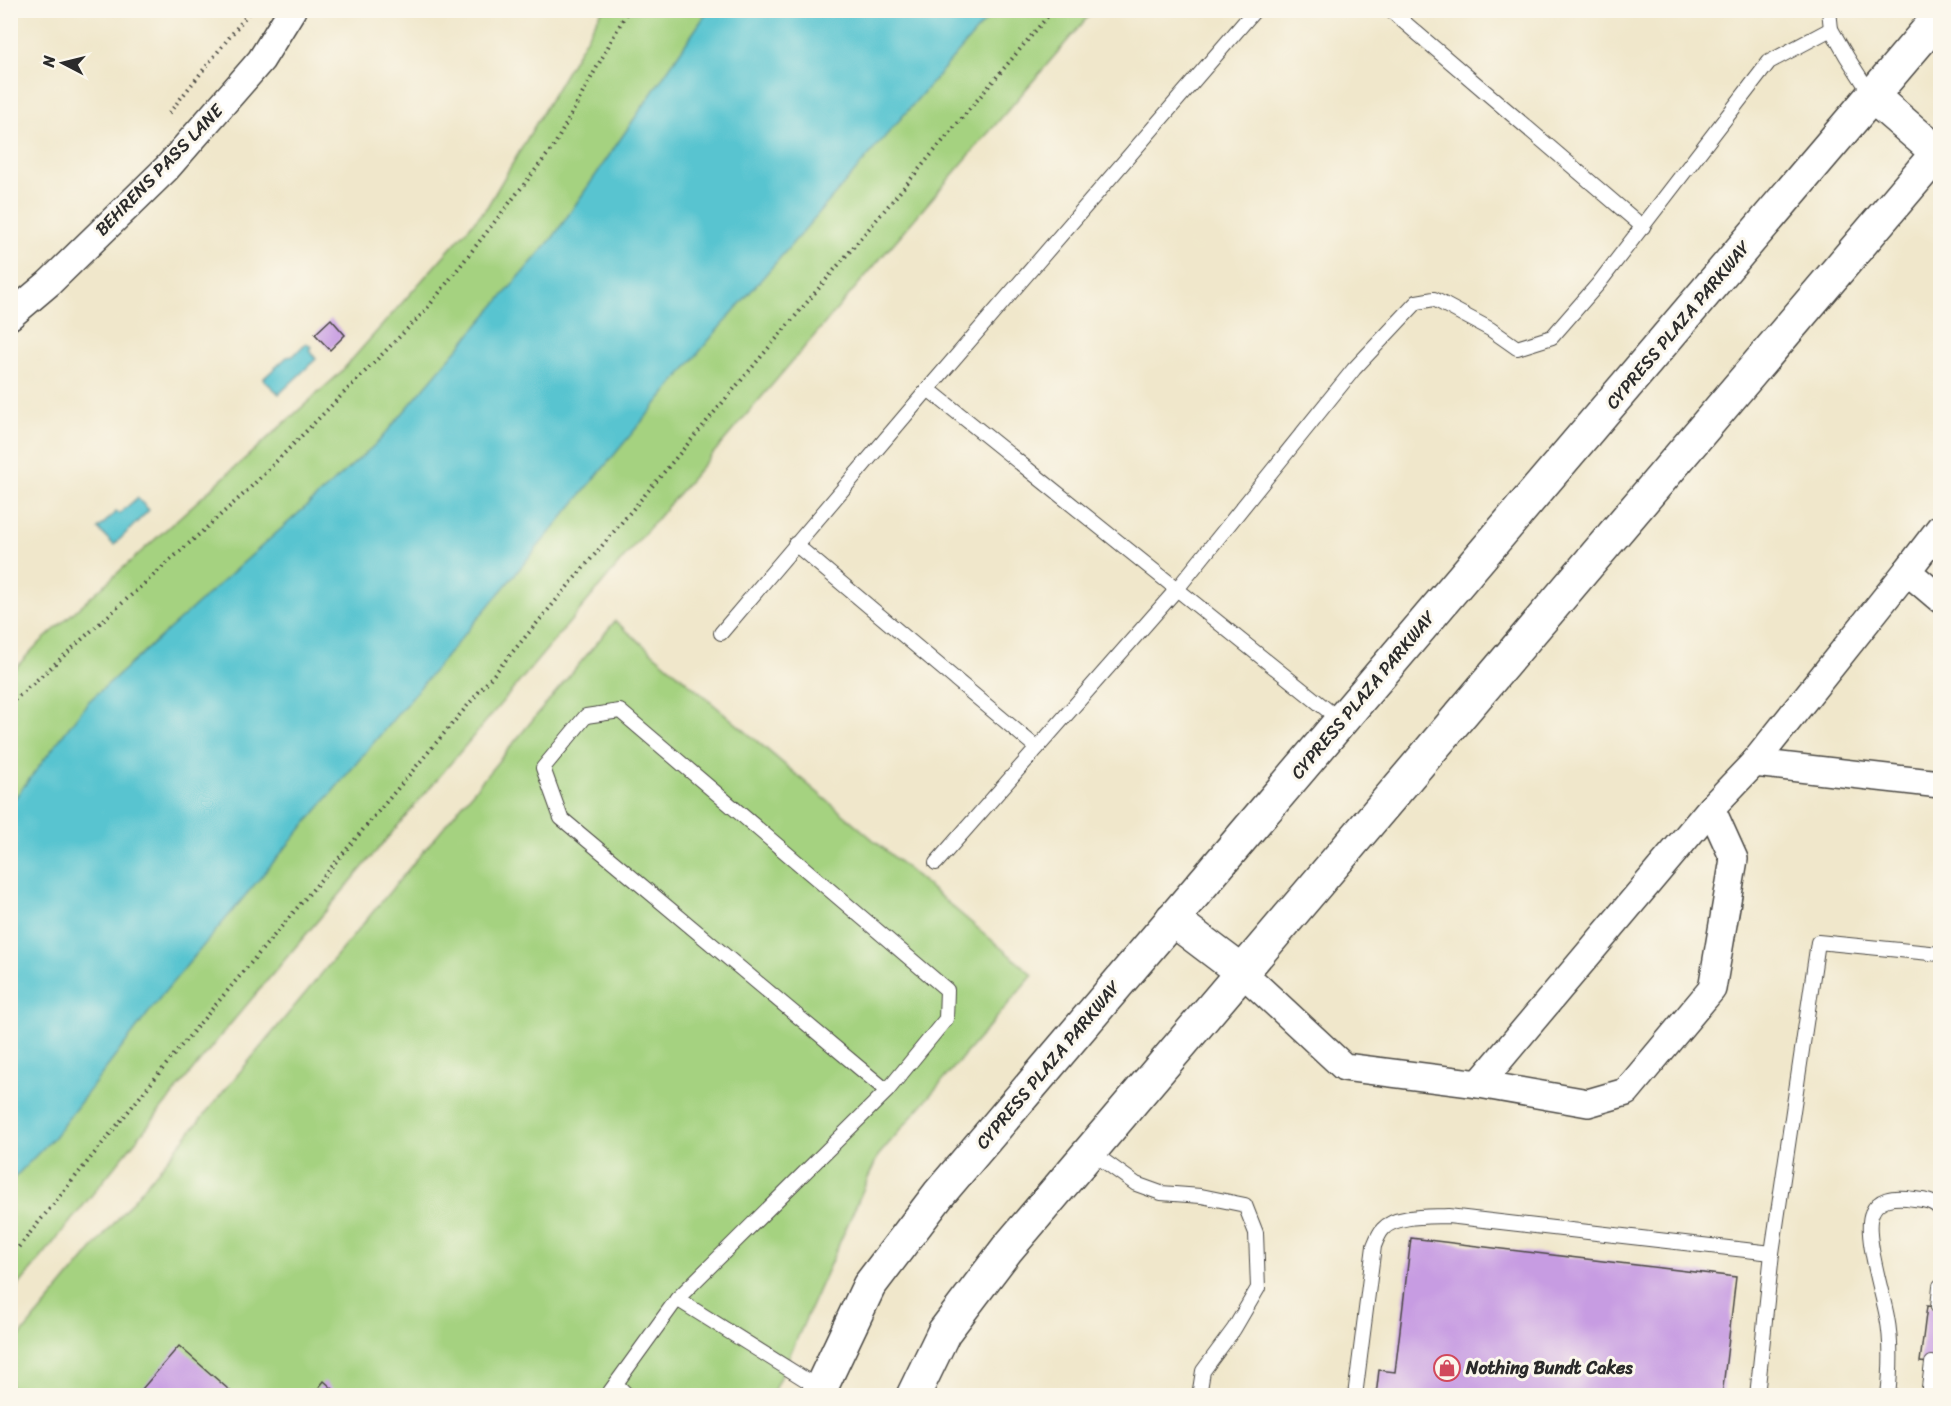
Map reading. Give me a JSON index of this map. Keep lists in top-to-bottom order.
{
  "streets": {
    "street": ["BEHRENS PASS LANE", "CYPRESS PLAZA PARKWAY"]
  },
  "places": {
    "shop": ["Nothing Bundt Cakes"]
  },
  "north": "left"
}
